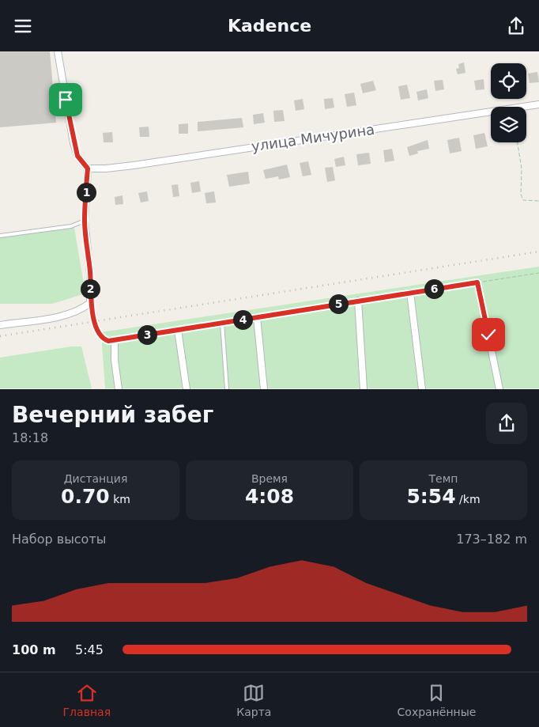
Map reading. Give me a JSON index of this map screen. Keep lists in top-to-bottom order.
{
  "streets": {
    "street": ["улица Мичурина"]
  },
  "page": {
    "header": "Kadence",
    "pins": [
      "1",
      "2",
      "6",
      "5",
      "4",
      "3"
    ],
    "heading": ["Вечерний забег", "18:18"],
    "stats": [
      ["Дистанция", "0.70 km"],
      ["Время", "4:08"],
      ["Темп", "5:54 /km"]
    ],
    "chart": ["Набор высоты", "173–182 m"],
    "list": [
      {
        "name": "100 m",
        "note": "5:45"
      }
    ],
    "tabs": ["Главная", "Карта", "Сохранённые"]
  }
}
